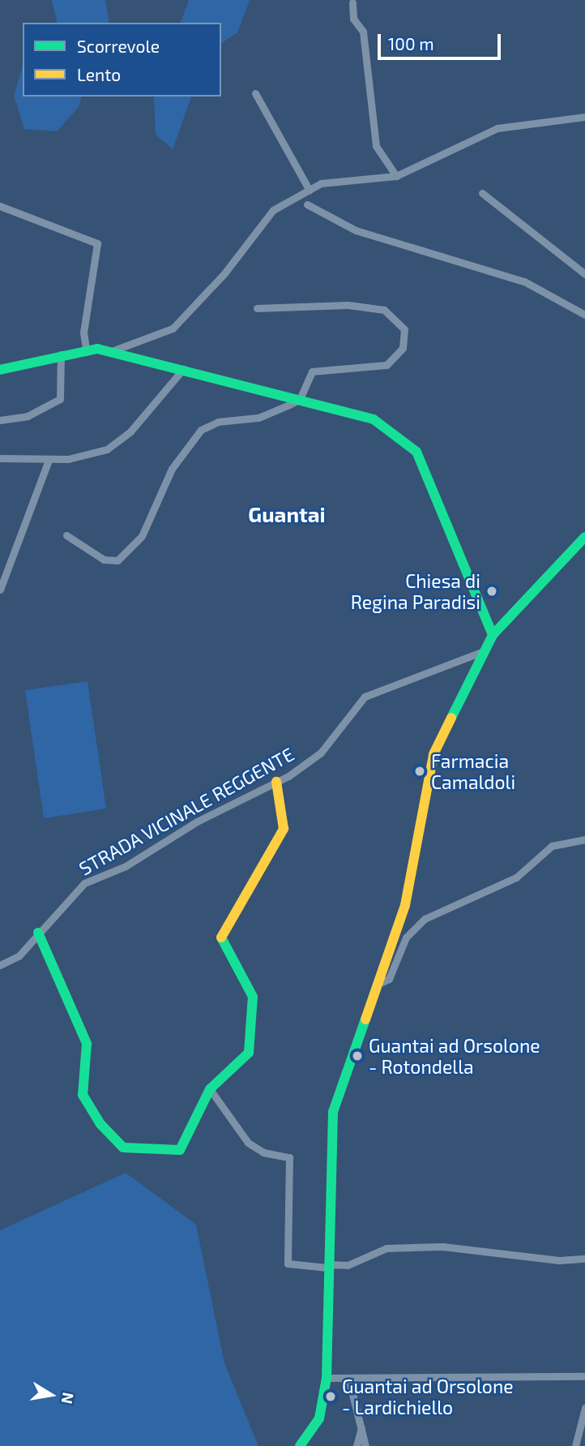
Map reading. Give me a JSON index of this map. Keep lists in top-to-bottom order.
{
  "streets": {
    "street": ["STRADA VICINALE REGGENTE"]
  },
  "districts": ["Guantai"],
  "places": [
    "Chiesa di Regina Paradisi",
    "Farmacia Camaldoli",
    "Guantai ad Orsolone - Rotondella",
    "Guantai ad Orsolone - Lardichiello"
  ],
  "legend": ["Scorrevole", "Lento"],
  "scale_bar": "100 m",
  "north": "right"
}
